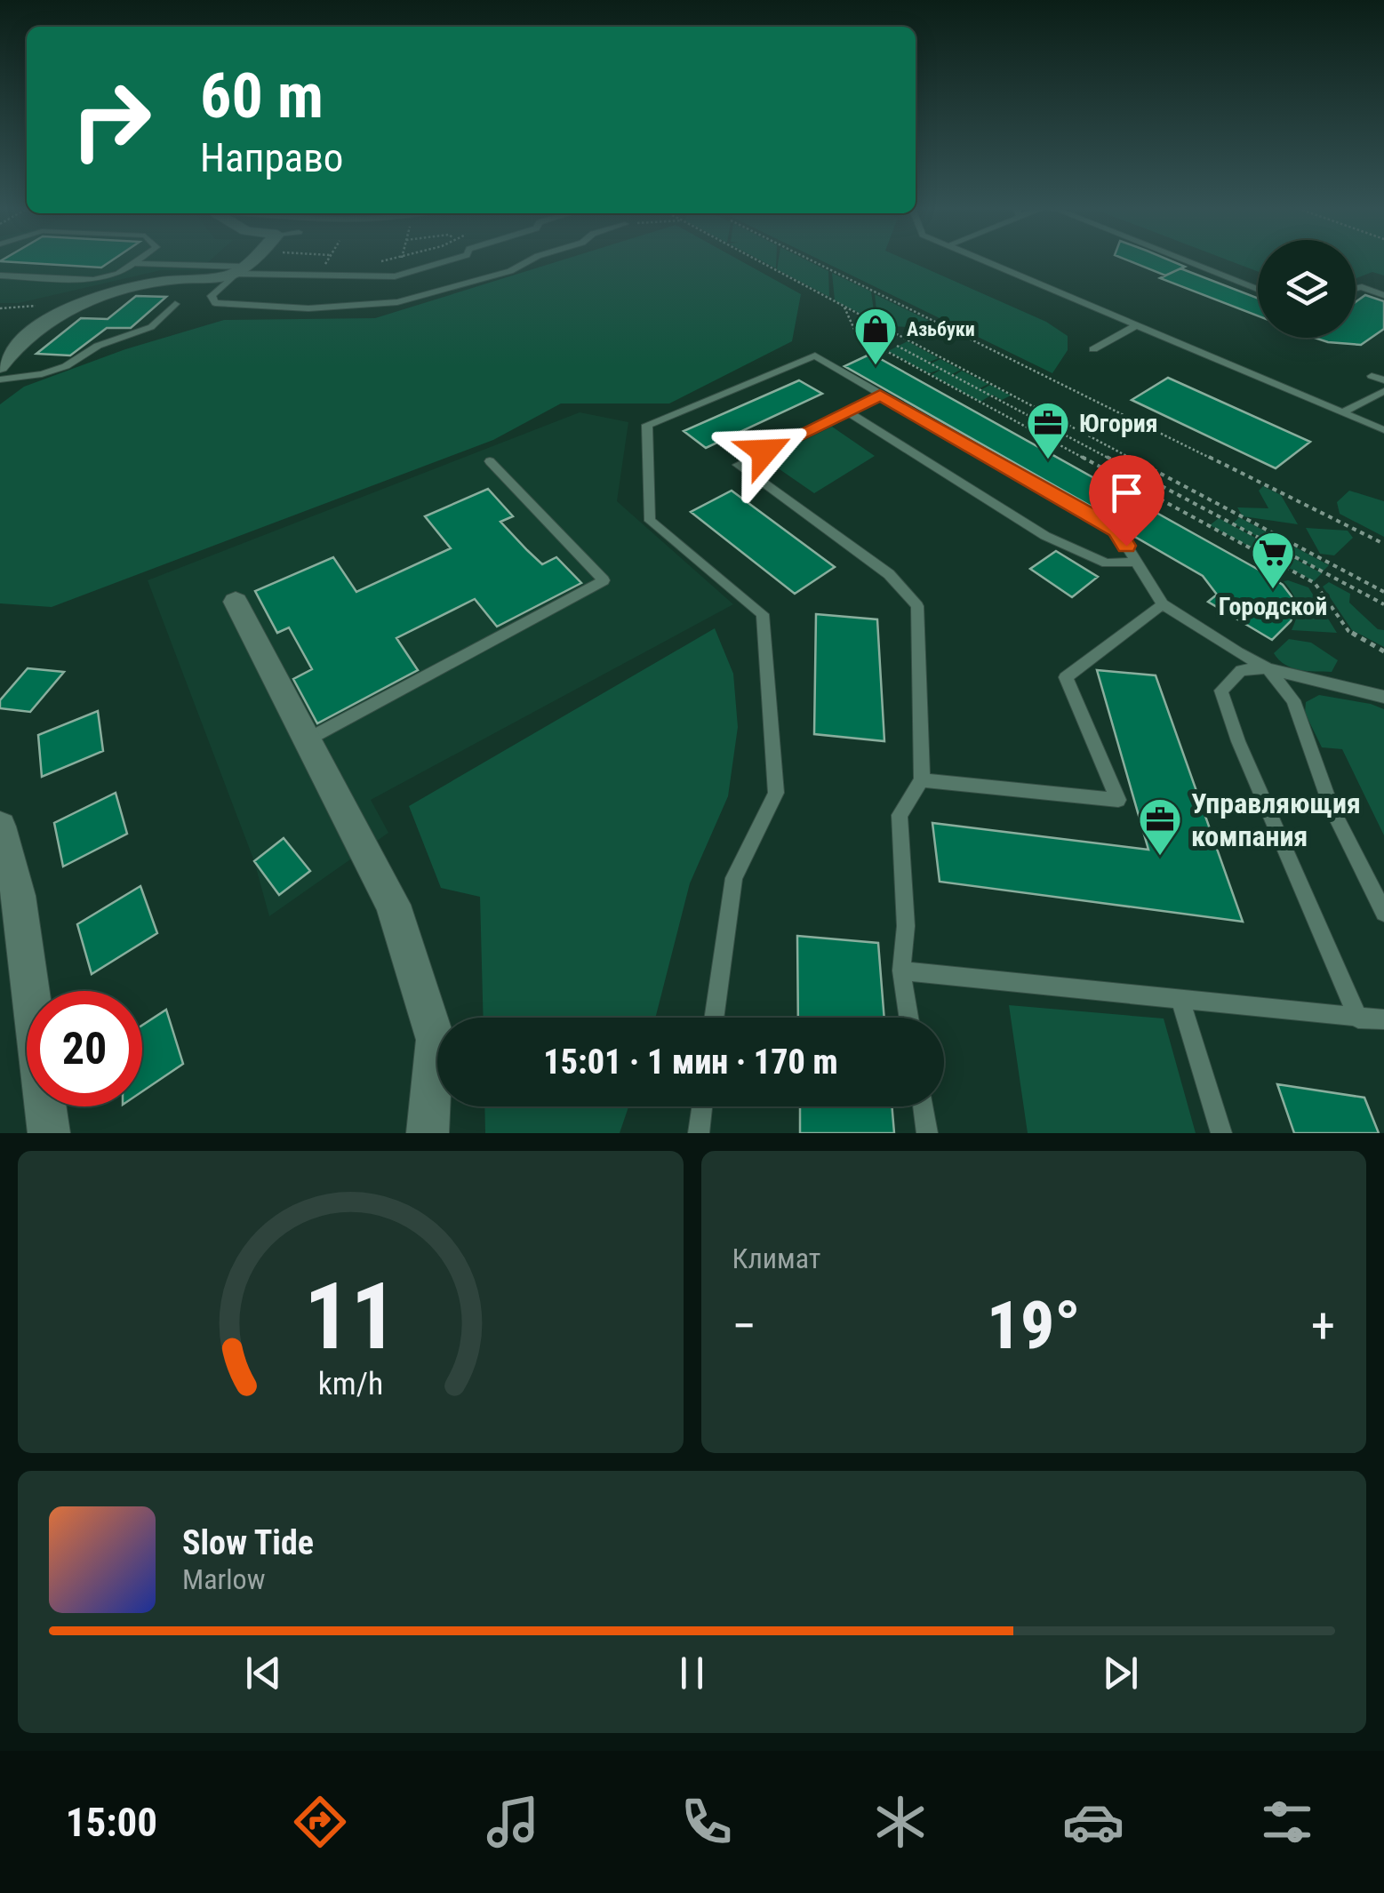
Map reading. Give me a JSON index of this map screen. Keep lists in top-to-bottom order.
{
  "places": {
    "shop": ["Азьбуки"],
    "office": ["Югория", "Управляющия компания"],
    "supermarket": ["Городской"]
  },
  "page": {
    "turn": ["60 m", "Направо"],
    "limit": "20",
    "trip": "15:01 · 1 мин · 170 m",
    "tile": "Климат",
    "heat": ["−", "19°", "+"],
    "song": ["Slow Tide", "Marlow"],
    "tabs": "15:00",
    "gauge": ["11", "km/h"]
  }
}
